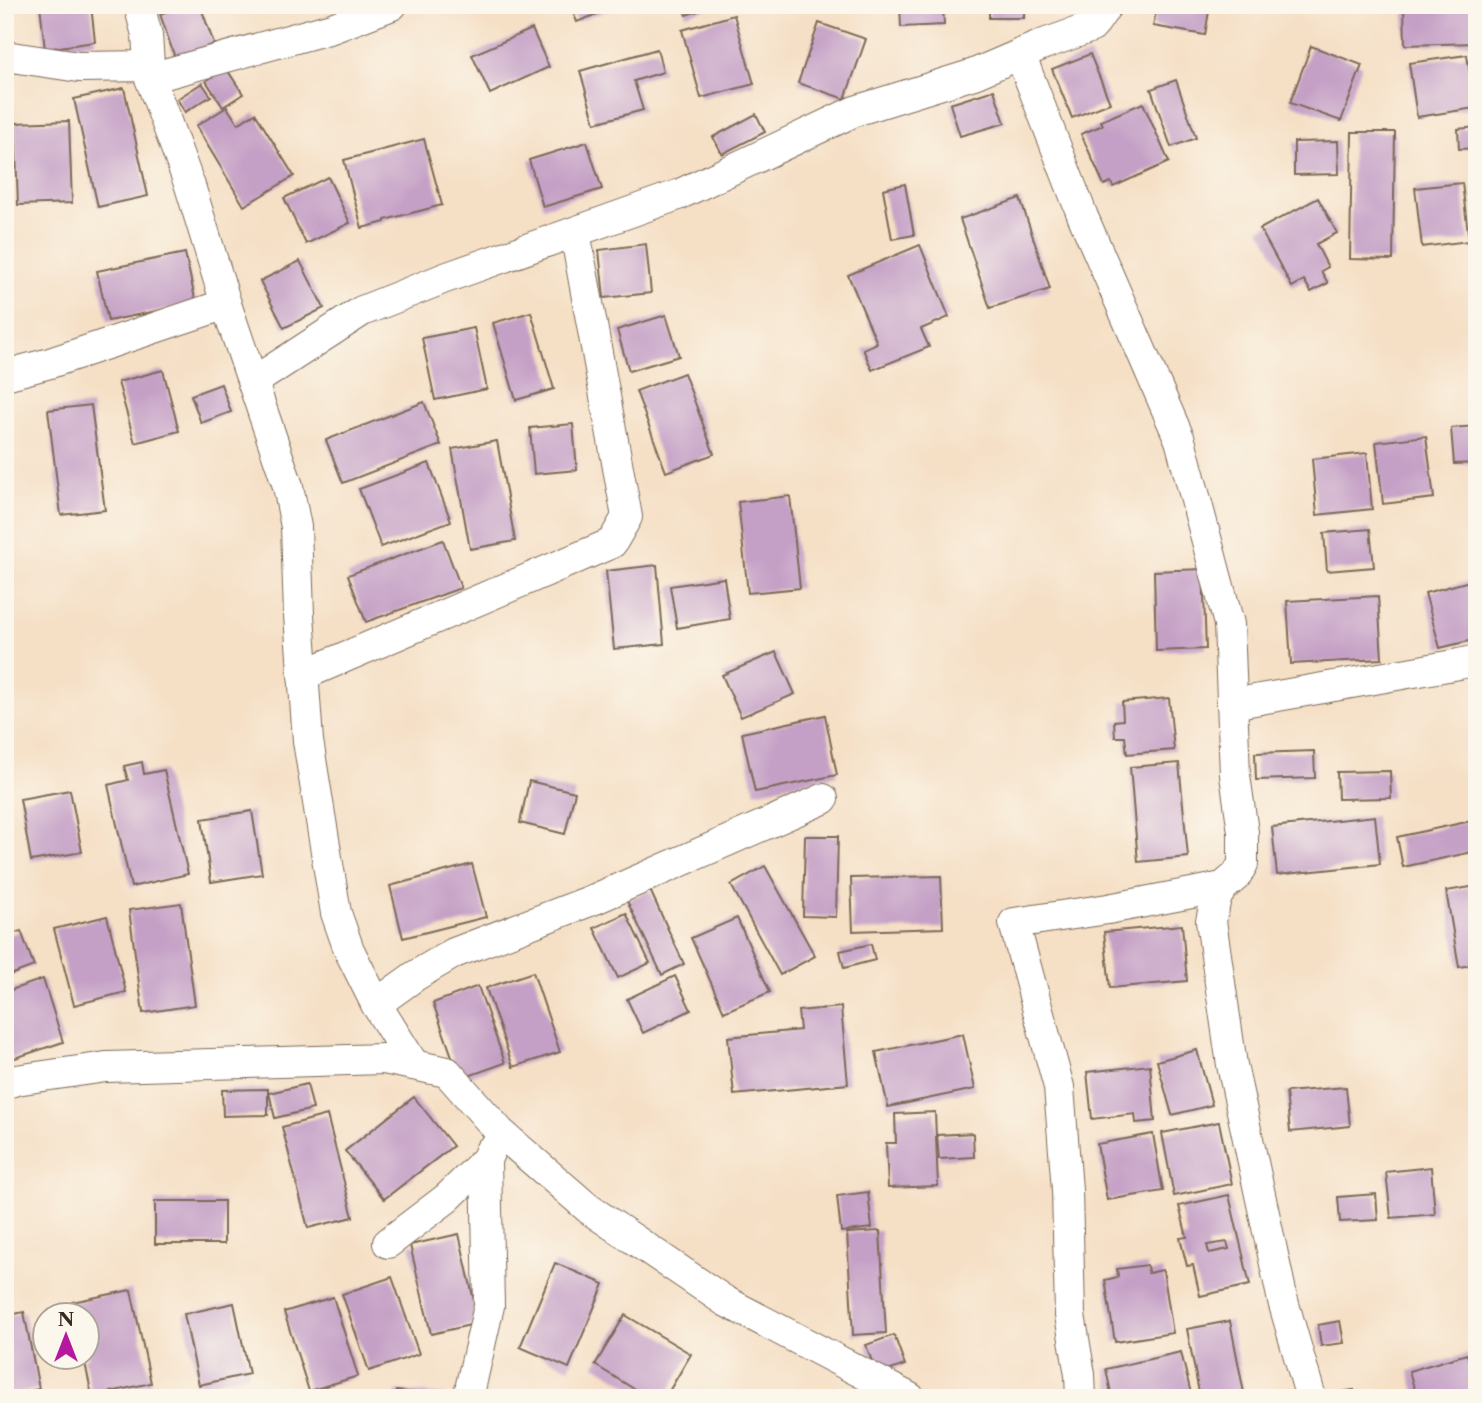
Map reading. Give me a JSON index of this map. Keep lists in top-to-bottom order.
{
  "north": "top"
}
